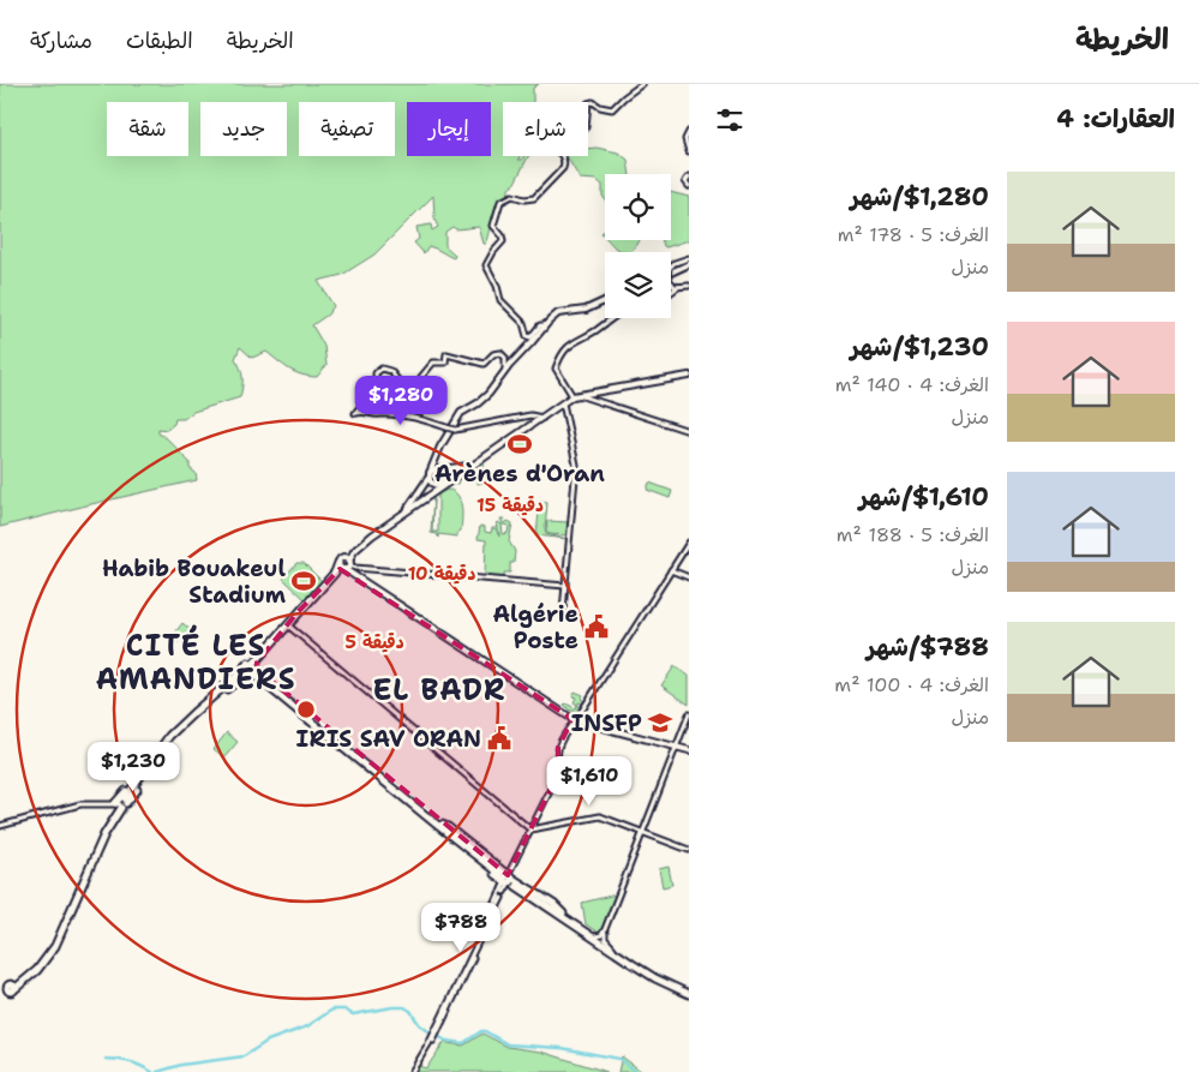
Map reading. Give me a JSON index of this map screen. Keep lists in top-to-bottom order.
{
  "districts": ["CITÉ LES AMANDIERS", "EL BADR"],
  "places": {
    "sports": ["Arènes d'Oran", "Habib Bouakeul Stadium"],
    "public building": ["Algérie Poste", "IRIS SAV ORAN"],
    "school or university": ["INSFP"]
  },
  "page": {
    "header": "الخريطة",
    "nav": ["الخريطة", "الطبقات", "مشاركة"],
    "heading": "العقارات: 4",
    "chip": [
      "شراء",
      "إيجار",
      "تصفية",
      "جديد",
      "شقة"
    ],
    "list": [
      {
        "name": "$1,280/شهر",
        "note": "الغرف: 5 · 178 m² · منزل"
      },
      {
        "name": "$1,230/شهر",
        "note": "الغرف: 4 · 140 m² · منزل"
      },
      {
        "name": "$1,610/شهر",
        "note": "الغرف: 5 · 188 m² · منزل"
      },
      {
        "name": "$788/شهر",
        "note": "الغرف: 4 · 100 m² · منزل"
      }
    ],
    "price": [
      "$1,280",
      "$1,230",
      "$1,610",
      "$788"
    ]
  },
  "rings": ["15 دقيقة", "10 دقيقة", "5 دقيقة"]
}
